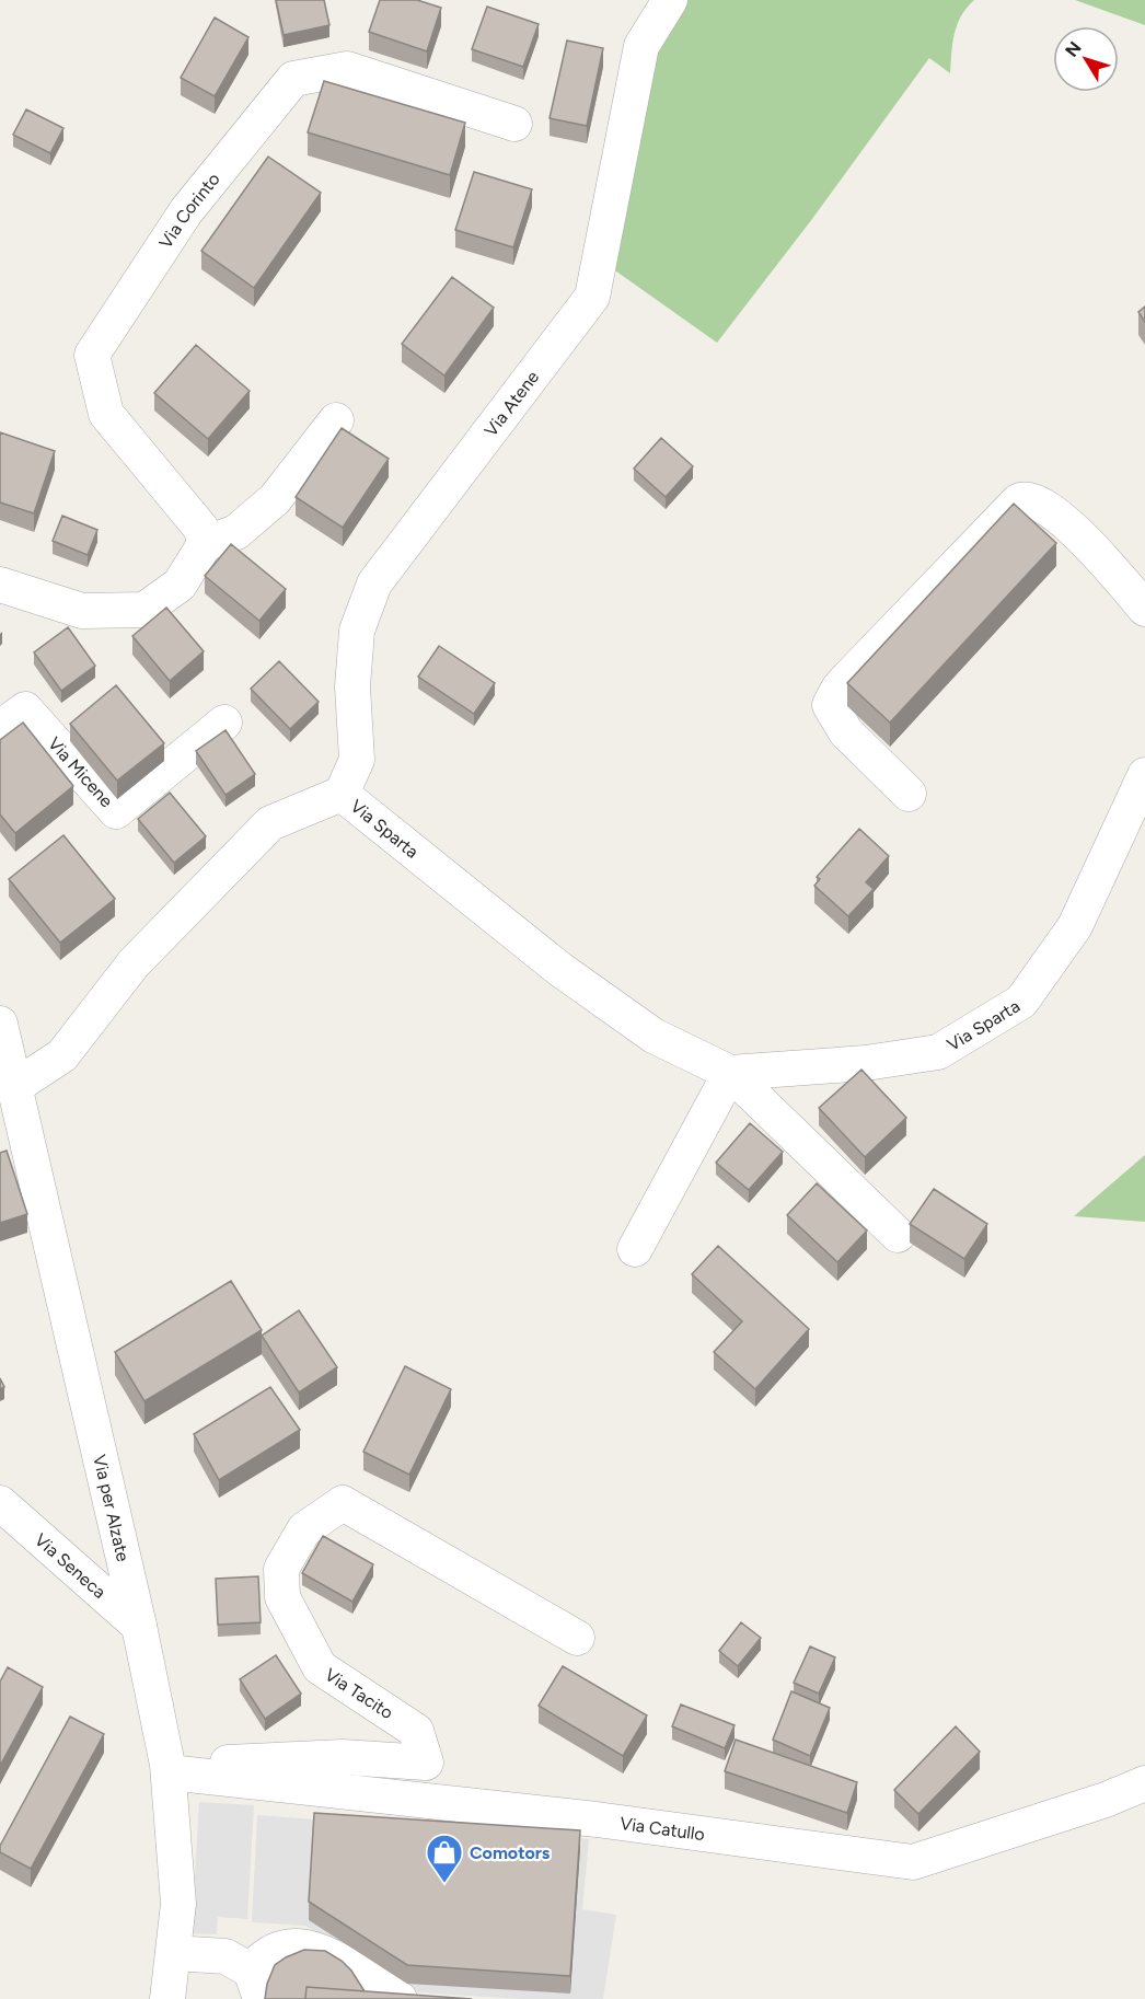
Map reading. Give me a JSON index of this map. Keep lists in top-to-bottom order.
{
  "streets": {
    "street": [
      "Via Corinto",
      "Via Atene",
      "Via Micene",
      "Via Sparta",
      "Via per Alzate",
      "Via Seneca",
      "Via Tacito",
      "Via Catullo"
    ]
  },
  "crossings": [
    ["Via Atene", "Via Sparta"],
    ["Via Sparta", "Via per Alzate"],
    ["Via per Alzate", "Via Seneca"],
    ["Via per Alzate", "Via Tacito"],
    ["Via per Alzate", "Via Catullo"],
    ["Via Tacito", "Via Catullo"]
  ],
  "places": {
    "shop": ["Comotors"]
  },
  "north": "top left"
}
